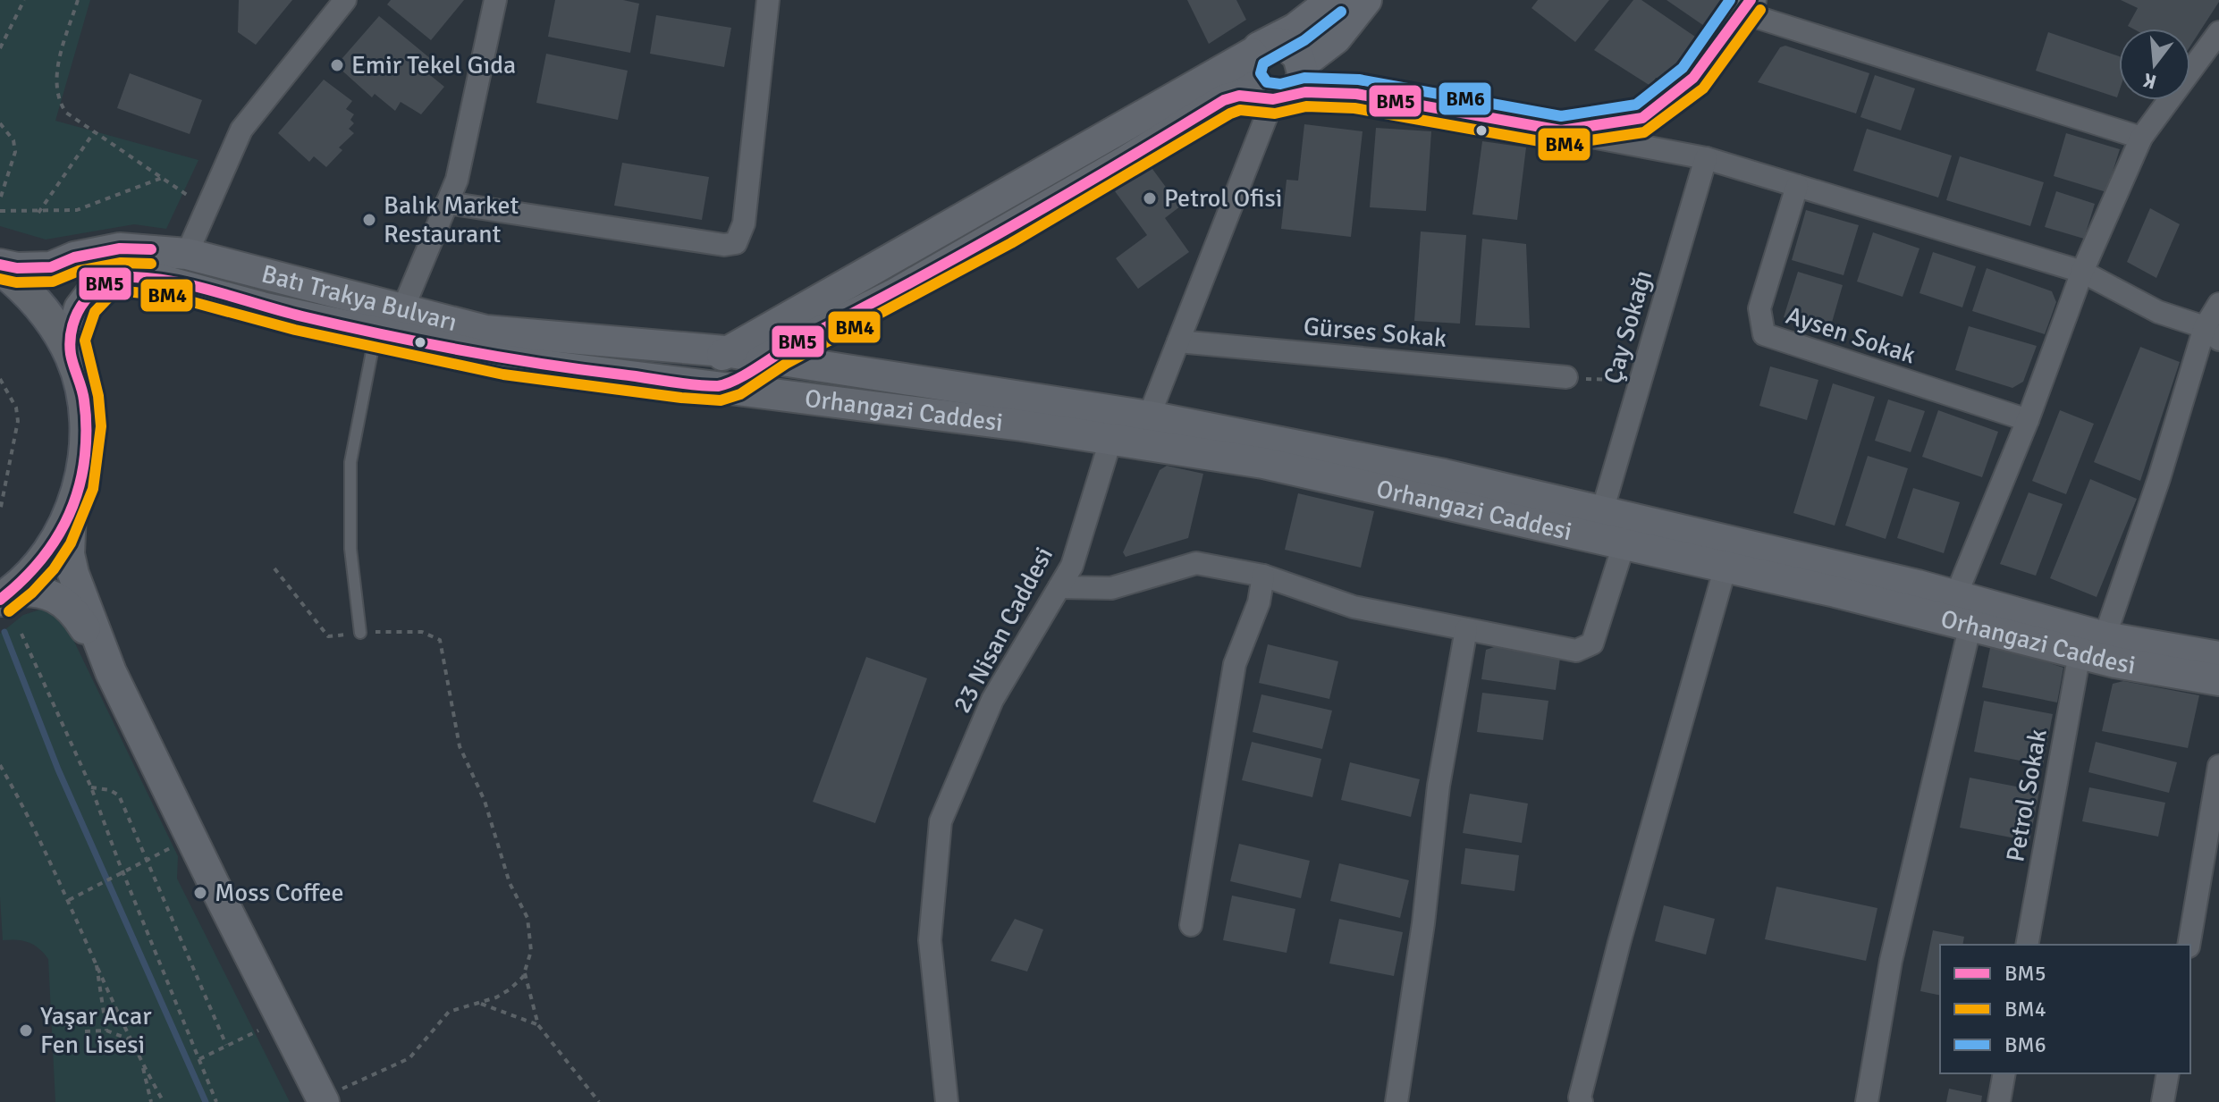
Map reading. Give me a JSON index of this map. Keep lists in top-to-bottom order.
{
  "streets": {
    "main road": ["Batı Trakya Bulvarı", "Orhangazi Caddesi"],
    "street": [
      "Çay Sokağı",
      "Gürses Sokak",
      "Aysen Sokak",
      "23 Nisan Caddesi",
      "Petrol Sokak"
    ]
  },
  "crossings": [
    ["Batı Trakya Bulvarı", "Orhangazi Caddesi"],
    ["Çay Sokağı", "Orhangazi Caddesi"],
    ["Orhangazi Caddesi", "23 Nisan Caddesi"],
    ["Orhangazi Caddesi", "Petrol Sokak"]
  ],
  "places": [
    "Emir Tekel Gıda",
    "Petrol Ofisi",
    "Balık Market Restaurant",
    "Moss Coffee",
    "Yaşar Acar Fen Lisesi"
  ],
  "lines": ["transit line BM5", "transit line BM6", "transit line BM4"],
  "legend": ["BM5", "BM4", "BM6"],
  "north": "bottom"
}
